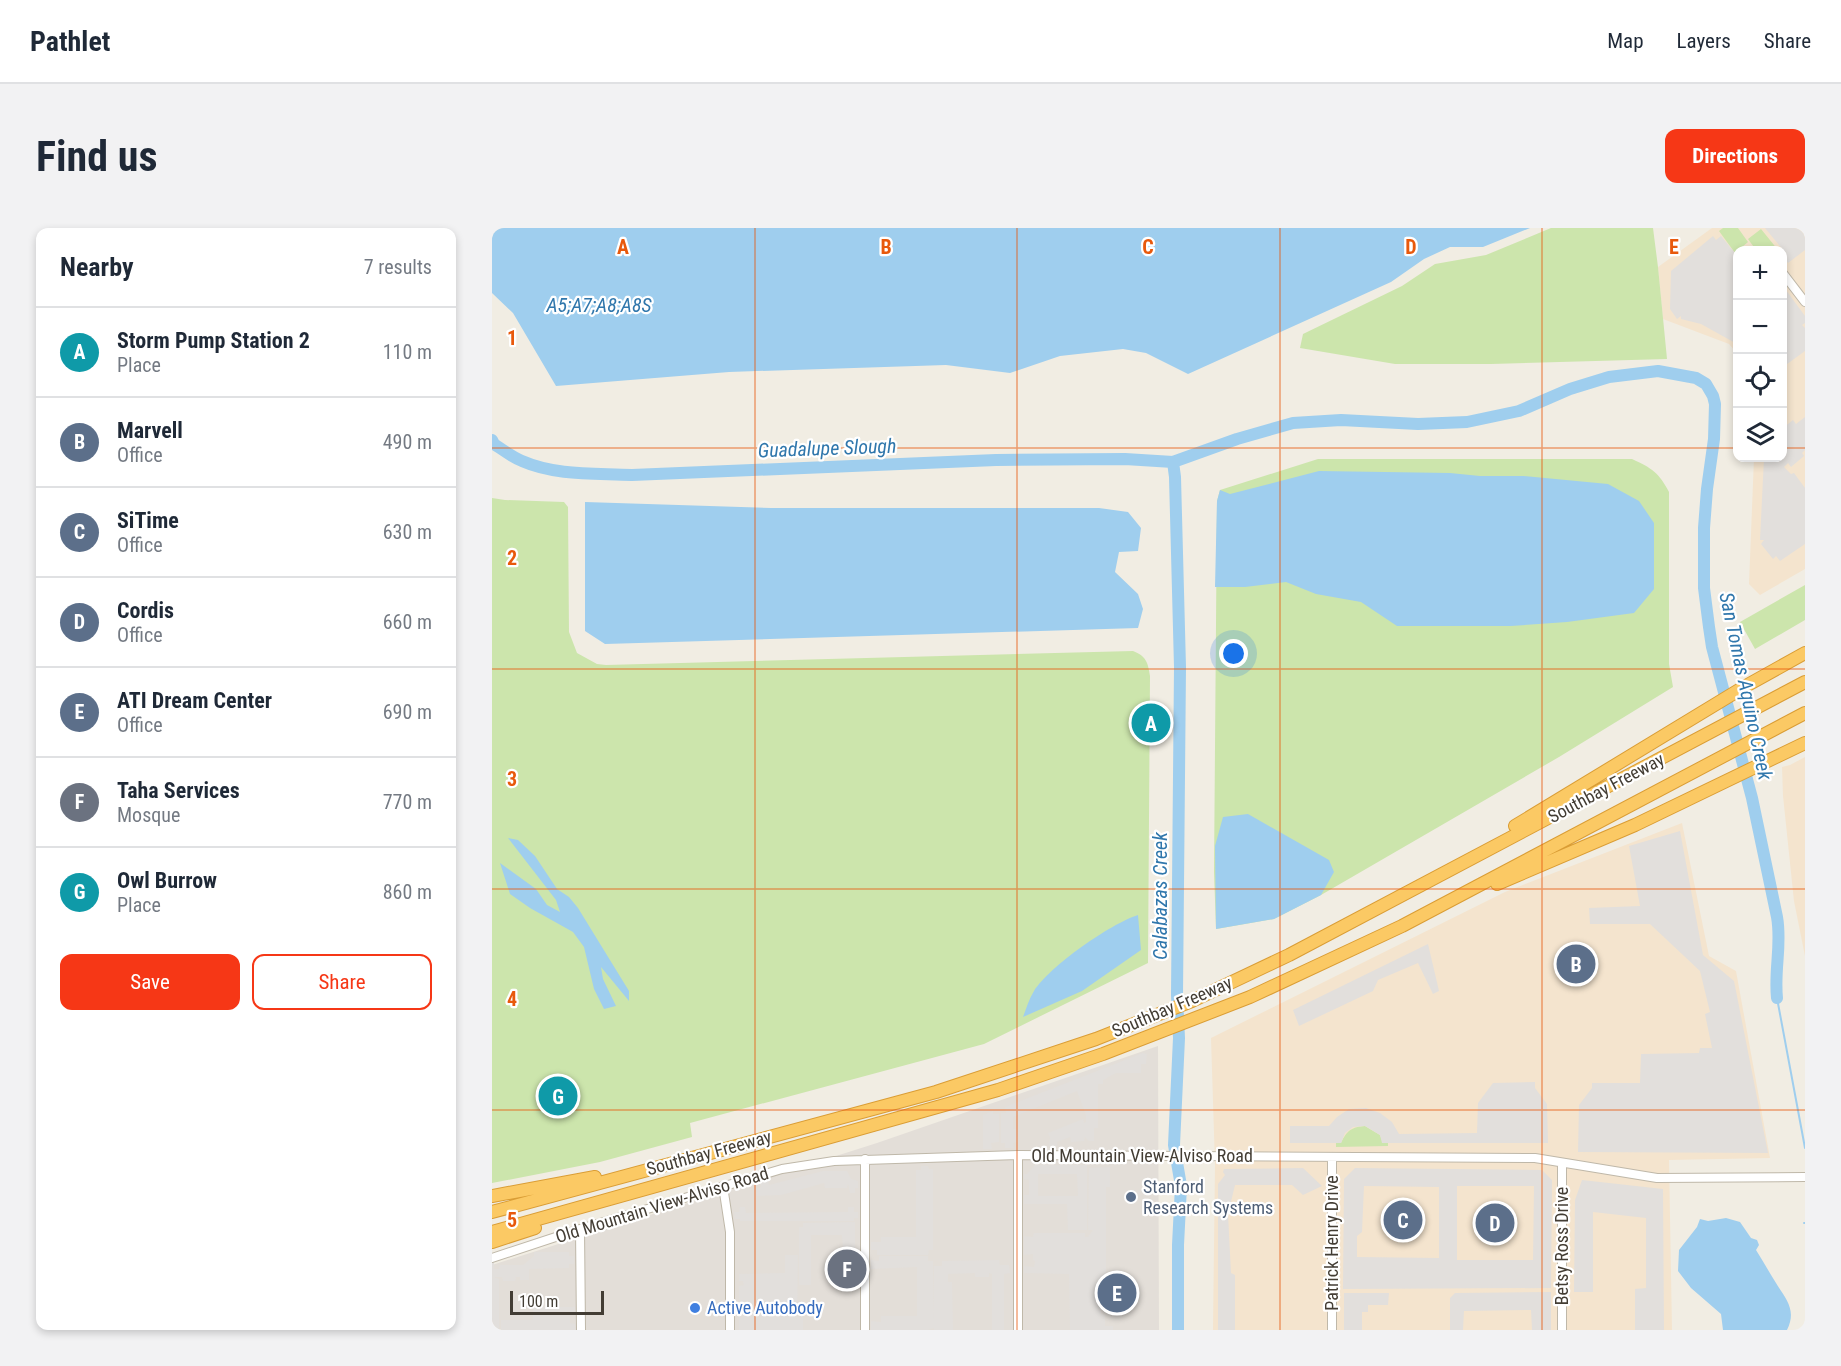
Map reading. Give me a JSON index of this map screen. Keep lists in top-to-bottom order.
{
  "streets": {
    "highway": ["Southbay Freeway"],
    "street": ["Old Mountain View-Alviso Road", "Patrick Henry Drive", "Betsy Ross Drive"]
  },
  "crossings": [
    ["Old Mountain View-Alviso Road", "Patrick Henry Drive"],
    ["Old Mountain View-Alviso Road", "Betsy Ross Drive"]
  ],
  "water": [
    "A5;A7;A8;A8S",
    "Guadalupe Slough",
    "San Tomas Aquino Creek",
    "Calabazas Creek"
  ],
  "places": ["Stanford Research Systems", "Active Autobody"],
  "scale_bar": "100 m",
  "page": {
    "header": "Pathlet",
    "nav": ["Map", "Layers", "Share"],
    "buttons": [
      "Directions",
      ["Save", "Share"]
    ],
    "title": "Find us",
    "heading": ["Nearby", "7 results"],
    "map_buttons": ["+", "−"],
    "list": [
      {
        "mark": "A",
        "name": "Storm Pump Station 2",
        "note": "Place",
        "value": "110 m"
      },
      {
        "mark": "B",
        "name": "Marvell",
        "note": "Office",
        "value": "490 m"
      },
      {
        "mark": "C",
        "name": "SiTime",
        "note": "Office",
        "value": "630 m"
      },
      {
        "mark": "D",
        "name": "Cordis",
        "note": "Office",
        "value": "660 m"
      },
      {
        "mark": "E",
        "name": "ATI Dream Center",
        "note": "Office",
        "value": "690 m"
      },
      {
        "mark": "F",
        "name": "Taha Services",
        "note": "Mosque",
        "value": "770 m"
      },
      {
        "mark": "G",
        "name": "Owl Burrow",
        "note": "Place",
        "value": "860 m"
      }
    ],
    "pins": [
      "A",
      "B",
      "G",
      "C",
      "D",
      "F",
      "E"
    ],
    "scale": "100 m"
  },
  "grid": {
    "columns": [
      "A",
      "B",
      "C",
      "D",
      "E"
    ],
    "rows": [
      "1",
      "2",
      "3",
      "4",
      "5"
    ]
  }
}
